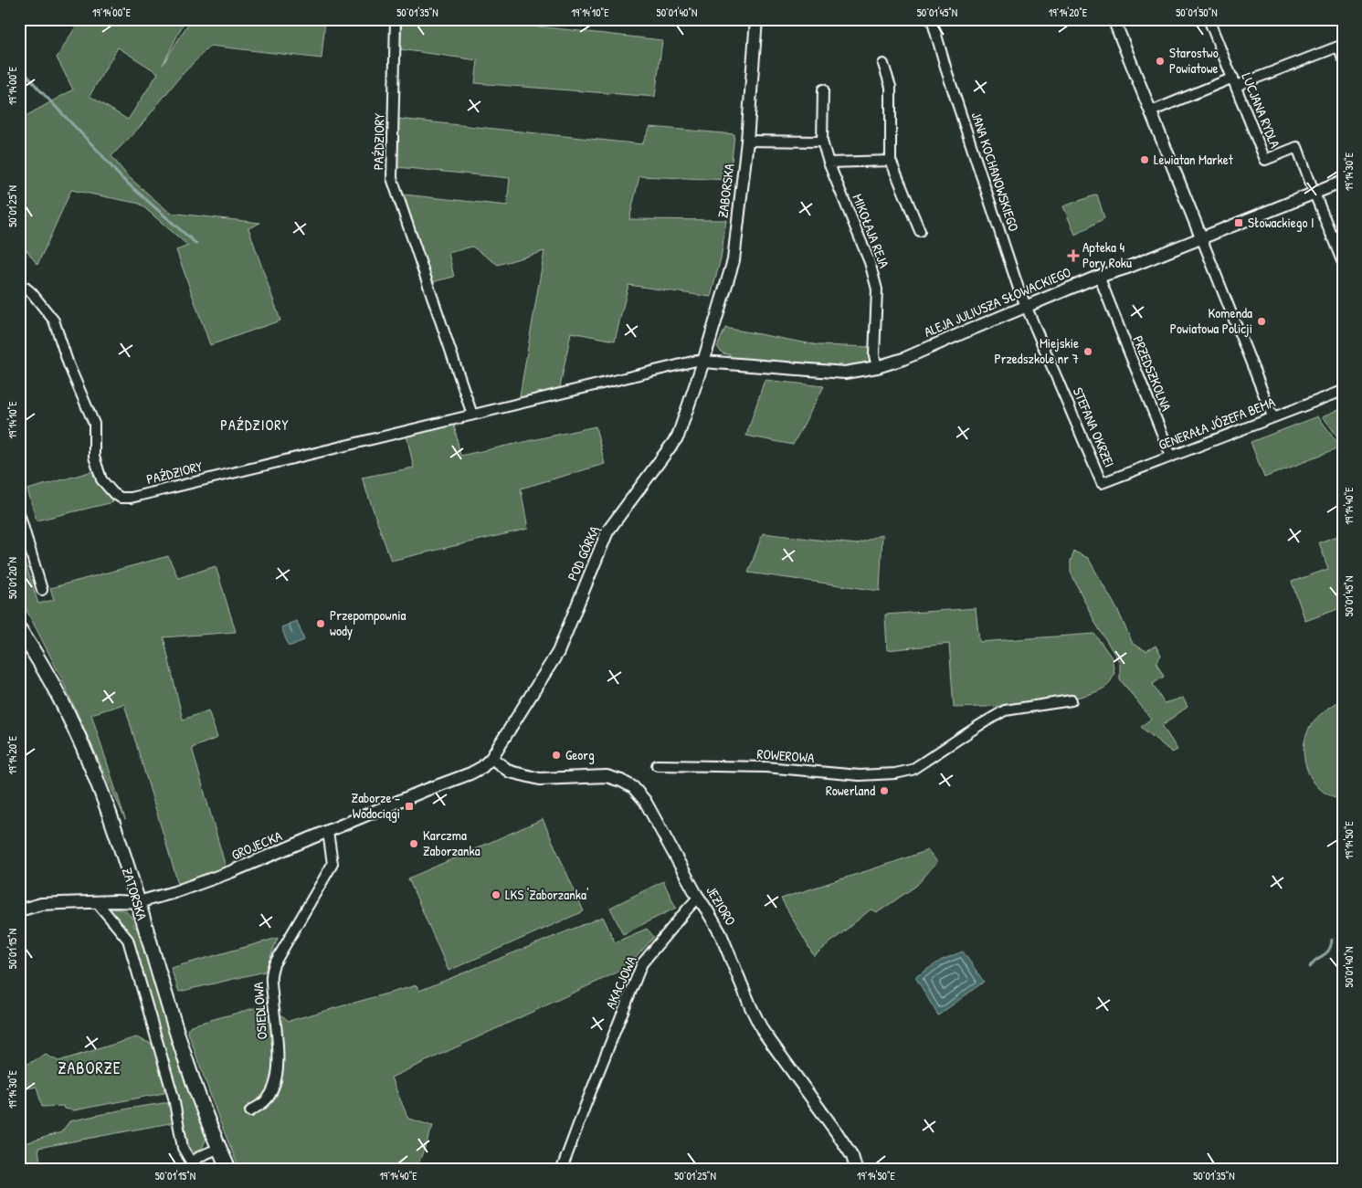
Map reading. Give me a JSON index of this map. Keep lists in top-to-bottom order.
{
  "streets": {
    "main road": ["ZATORSKA"],
    "street": [
      "LUCJANA RYDLA",
      "PAŹDZIORY",
      "JANA KOCHANOWSKIEGO",
      "ZABORSKA",
      "MIKOŁAJA REJA",
      "ALEJA JULIUSZA SŁOWACKIEGO",
      "PRZEDSZKOLNA",
      "GENERAŁA JÓZEFA BEMA",
      "STEFANA OKRZEI",
      "POD GÓRKĄ",
      "ROWEROWA",
      "GROJECKA",
      "JEZIORO",
      "AKACJOWA",
      "OSIEDLOWA"
    ]
  },
  "crossings": [
    ["LUCJANA RYDLA", "ALEJA JULIUSZA SŁOWACKIEGO"],
    ["PAŹDZIORY", "ZABORSKA"],
    ["PAŹDZIORY", "ALEJA JULIUSZA SŁOWACKIEGO"],
    ["PAŹDZIORY", "POD GÓRKĄ"],
    ["JANA KOCHANOWSKIEGO", "ALEJA JULIUSZA SŁOWACKIEGO"],
    ["JANA KOCHANOWSKIEGO", "STEFANA OKRZEI"],
    ["ZABORSKA", "ALEJA JULIUSZA SŁOWACKIEGO"],
    ["ZABORSKA", "POD GÓRKĄ"],
    ["MIKOŁAJA REJA", "ALEJA JULIUSZA SŁOWACKIEGO"],
    ["ALEJA JULIUSZA SŁOWACKIEGO", "PRZEDSZKOLNA"],
    ["ALEJA JULIUSZA SŁOWACKIEGO", "STEFANA OKRZEI"],
    ["ALEJA JULIUSZA SŁOWACKIEGO", "POD GÓRKĄ"],
    ["PRZEDSZKOLNA", "GENERAŁA JÓZEFA BEMA"],
    ["GENERAŁA JÓZEFA BEMA", "STEFANA OKRZEI"],
    ["POD GÓRKĄ", "GROJECKA"],
    ["POD GÓRKĄ", "JEZIORO"],
    ["GROJECKA", "ZATORSKA"],
    ["GROJECKA", "JEZIORO"],
    ["GROJECKA", "OSIEDLOWA"],
    ["JEZIORO", "AKACJOWA"]
  ],
  "districts": ["PAŹDZIORY", "ZABORZE"],
  "places": {
    "other": [
      "Starostwo Powiatowe",
      "Lewiatan Market",
      "Komenda Powiatowa Policji",
      "Miejskie Przedszkole nr 7",
      "Przepompownia wody",
      "Georg",
      "Rowerland",
      "Karczma Zaborzanka",
      "LKS 'Zaborzanka'"
    ],
    "transit": ["Słowackiego I", "Zaborze - Wodociągi"],
    "health": ["Apteka 4 Pory Roku"]
  },
  "coordinates": [
    "19°14'00\"E",
    "50°01'35\"N",
    "19°14'10\"E",
    "50°01'40\"N",
    "50°01'45\"N",
    "19°14'20\"E",
    "50°01'50\"N",
    "19°14'30\"E",
    "50°01'25\"N",
    "19°14'40\"E",
    "50°01'20\"N",
    "19°14'50\"E",
    "50°01'15\"N"
  ]
}
